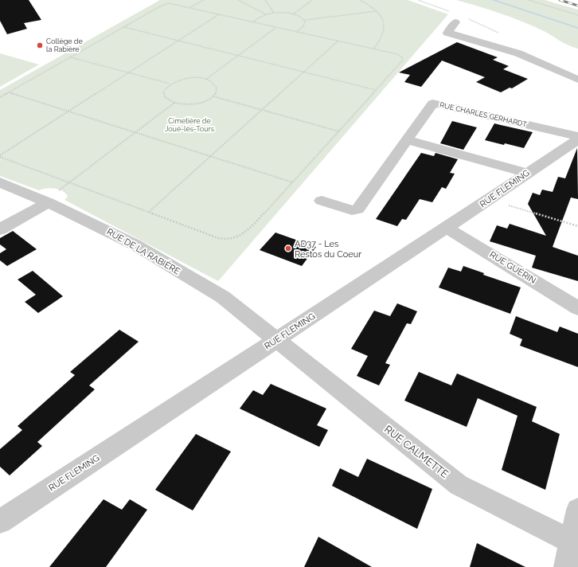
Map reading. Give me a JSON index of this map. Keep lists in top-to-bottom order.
{
  "streets": {
    "street": [
      "RUE CHARLES GERHARDT",
      "RUE FLEMING",
      "RUE DE LA RABIÈRE",
      "RUE GUÉRIN",
      "RUE CALMETTE"
    ]
  },
  "crossings": [
    ["RUE FLEMING", "RUE DE LA RABIÈRE"],
    ["RUE FLEMING", "RUE GUÉRIN"],
    ["RUE FLEMING", "RUE CALMETTE"],
    ["RUE DE LA RABIÈRE", "RUE CALMETTE"]
  ],
  "parks": ["Cimetière de Joué-lès-Tours"],
  "places": ["Collège de la Rabière", "AD37 - Les Restos du Coeur"]
}
